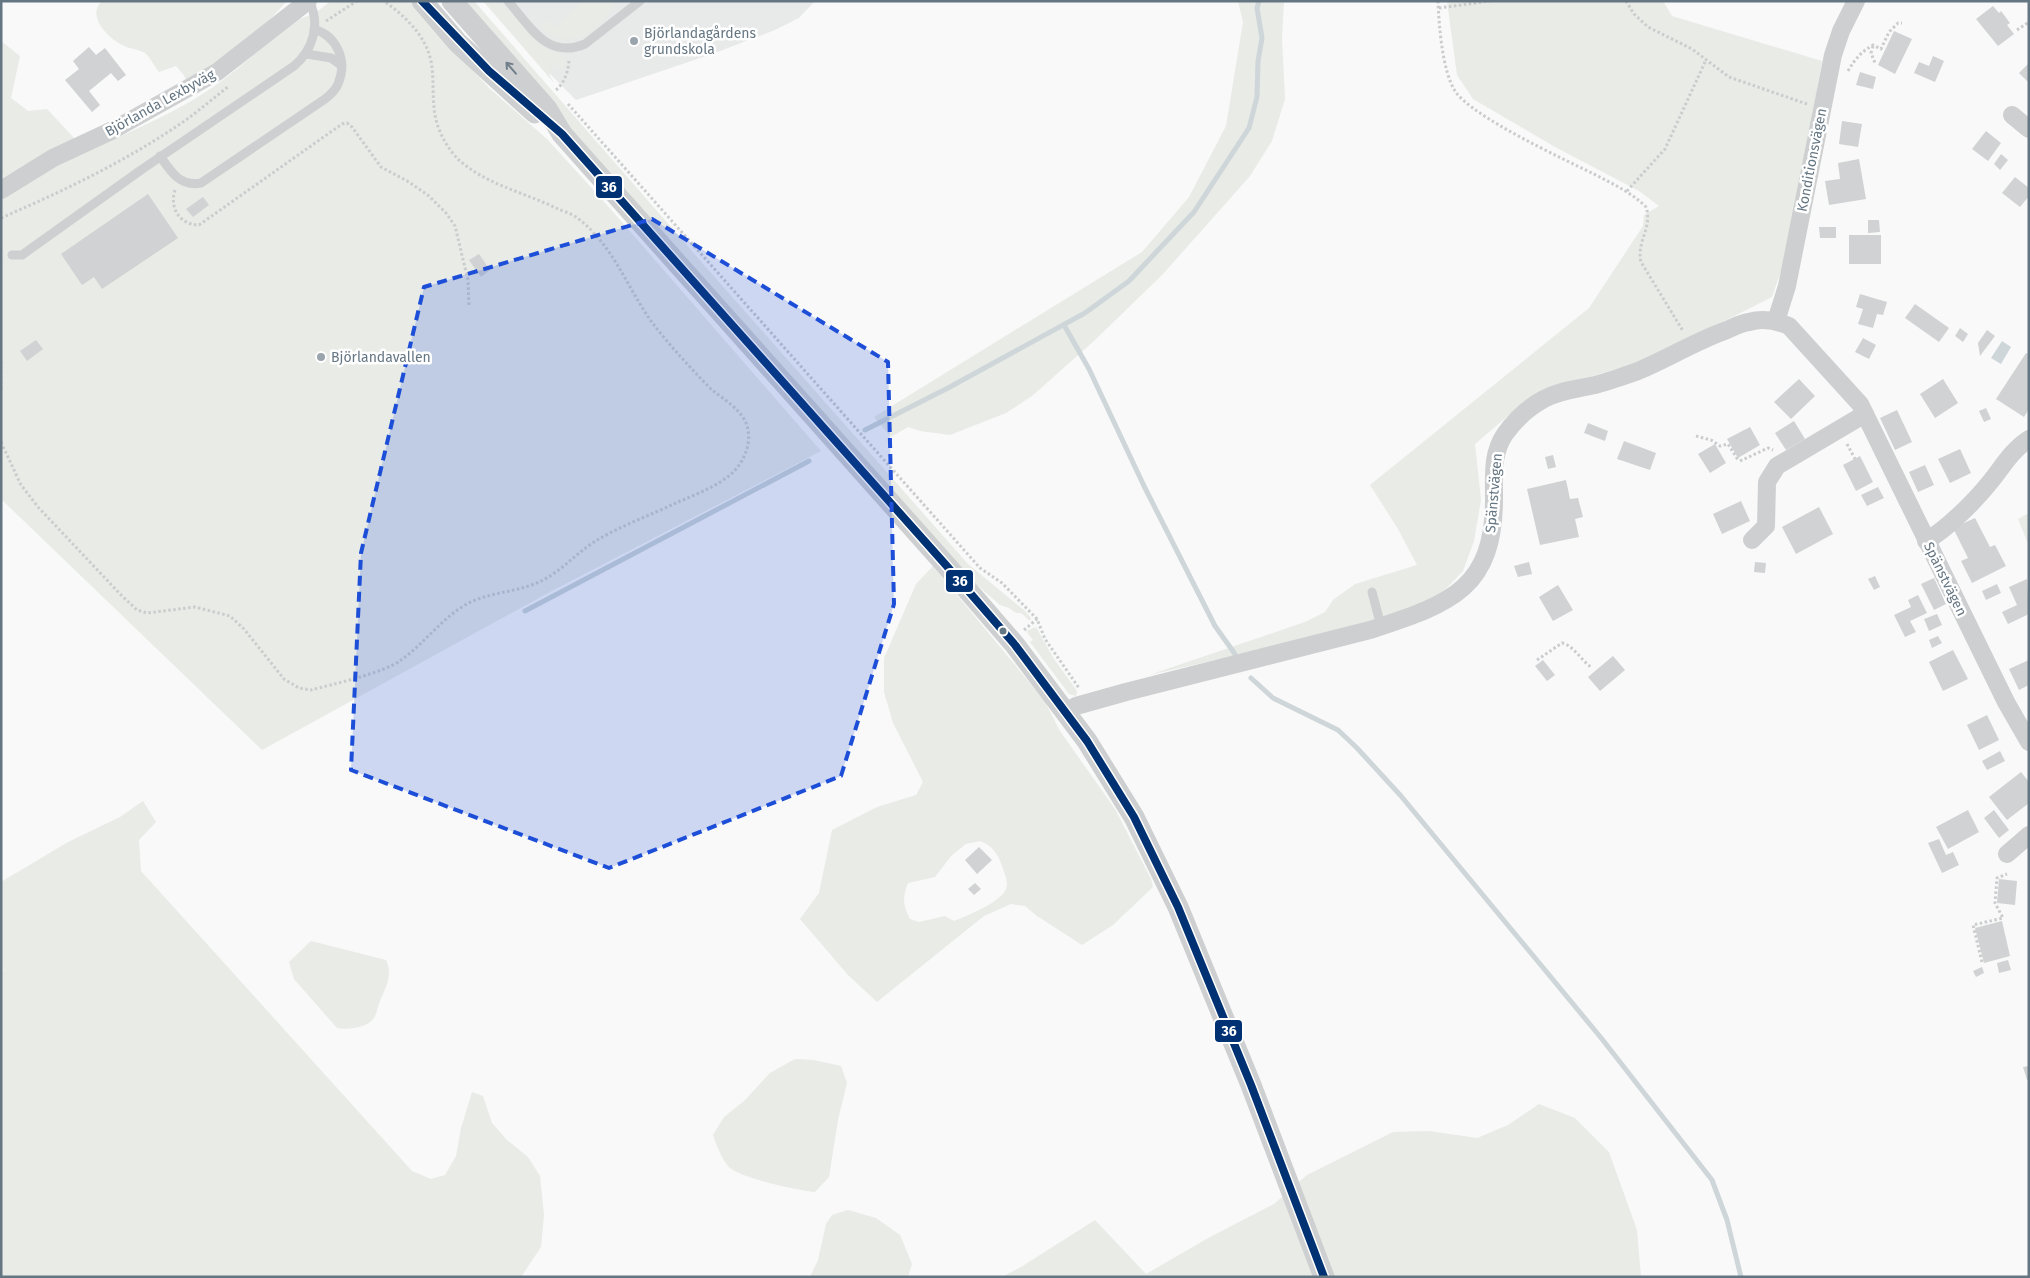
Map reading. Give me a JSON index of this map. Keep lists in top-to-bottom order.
{
  "streets": {
    "street": ["Björlanda Lexbyväg", "Konditionsvägen", "Spänstvägen"]
  },
  "crossings": [
    ["Konditionsvägen", "Spänstvägen"]
  ],
  "places": ["Björlandagårdens grundskola", "Björlandavallen"],
  "lines": ["transit line 36"]
}
